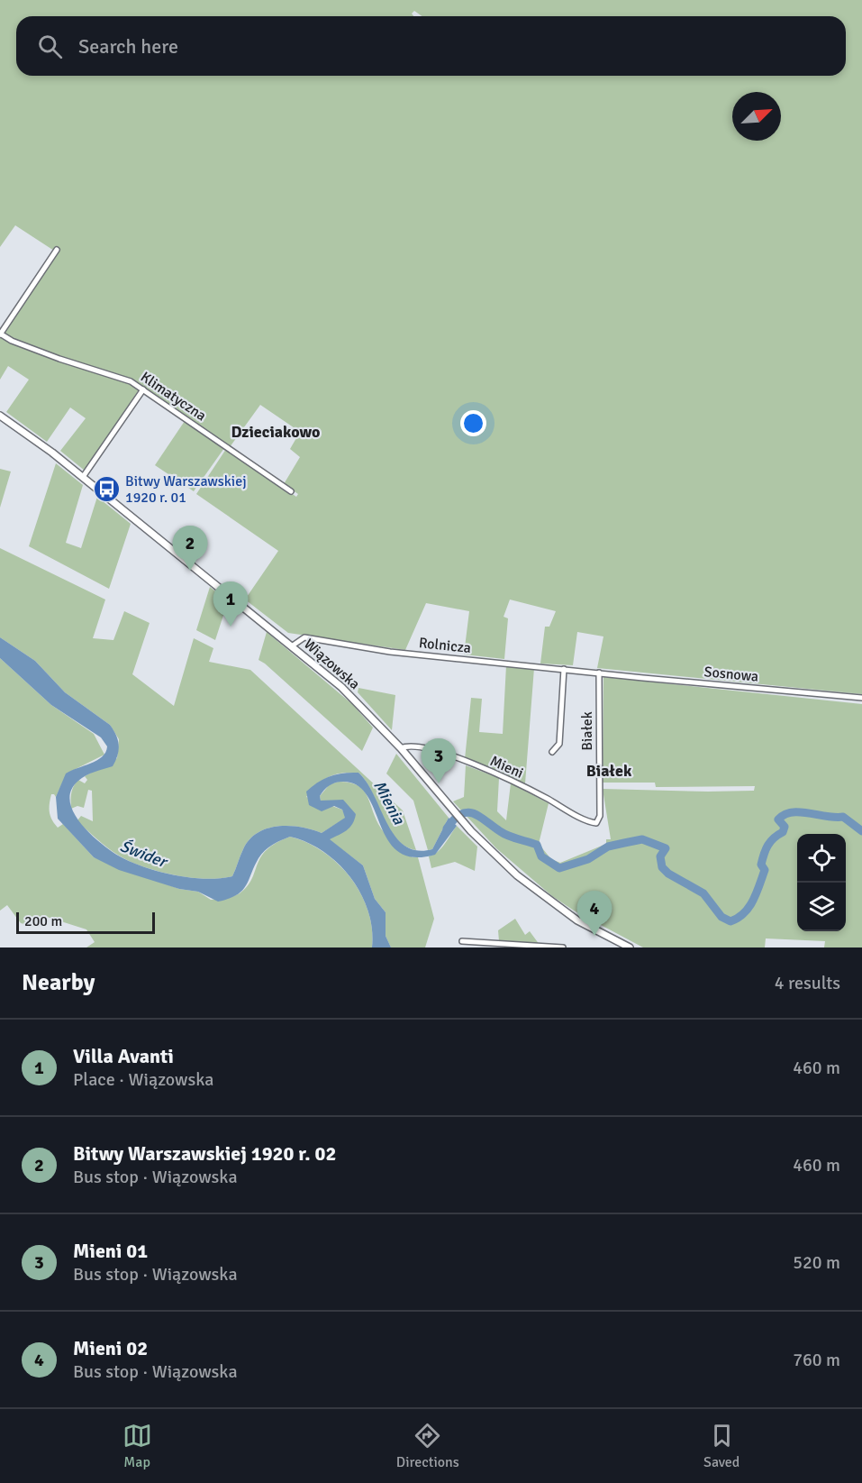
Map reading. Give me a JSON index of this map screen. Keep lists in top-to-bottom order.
{
  "streets": {
    "main road": ["Wiązowska"],
    "street": [
      "Klimatyczna",
      "Rolnicza",
      "Sosnowa",
      "Białek",
      "Mieni"
    ]
  },
  "crossings": [
    ["Rolnicza", "Wiązowska"],
    ["Rolnicza", "Sosnowa"],
    ["Rolnicza", "Białek"],
    ["Wiązowska", "Mieni"],
    ["Sosnowa", "Białek"],
    ["Białek", "Mieni"]
  ],
  "districts": ["Dzieciakowo", "Białek"],
  "water": ["Mienia", "Świder"],
  "places": {
    "bus stop": ["Bitwy Warszawskiej 1920 r. 01"]
  },
  "scale_bar": "200 m",
  "north": "top right",
  "page": {
    "search": "Search here",
    "pins": [
      "2",
      "1",
      "3",
      "4"
    ],
    "scale": "200 m",
    "heading": ["Nearby", "4 results"],
    "list": [
      {
        "mark": "1",
        "name": "Villa Avanti",
        "note": "Place · Wiązowska",
        "value": "460 m"
      },
      {
        "mark": "2",
        "name": "Bitwy Warszawskiej 1920 r. 02",
        "note": "Bus stop · Wiązowska",
        "value": "460 m"
      },
      {
        "mark": "3",
        "name": "Mieni 01",
        "note": "Bus stop · Wiązowska",
        "value": "520 m"
      },
      {
        "mark": "4",
        "name": "Mieni 02",
        "note": "Bus stop · Wiązowska",
        "value": "760 m"
      }
    ],
    "nav": ["Map", "Directions", "Saved"]
  }
}
